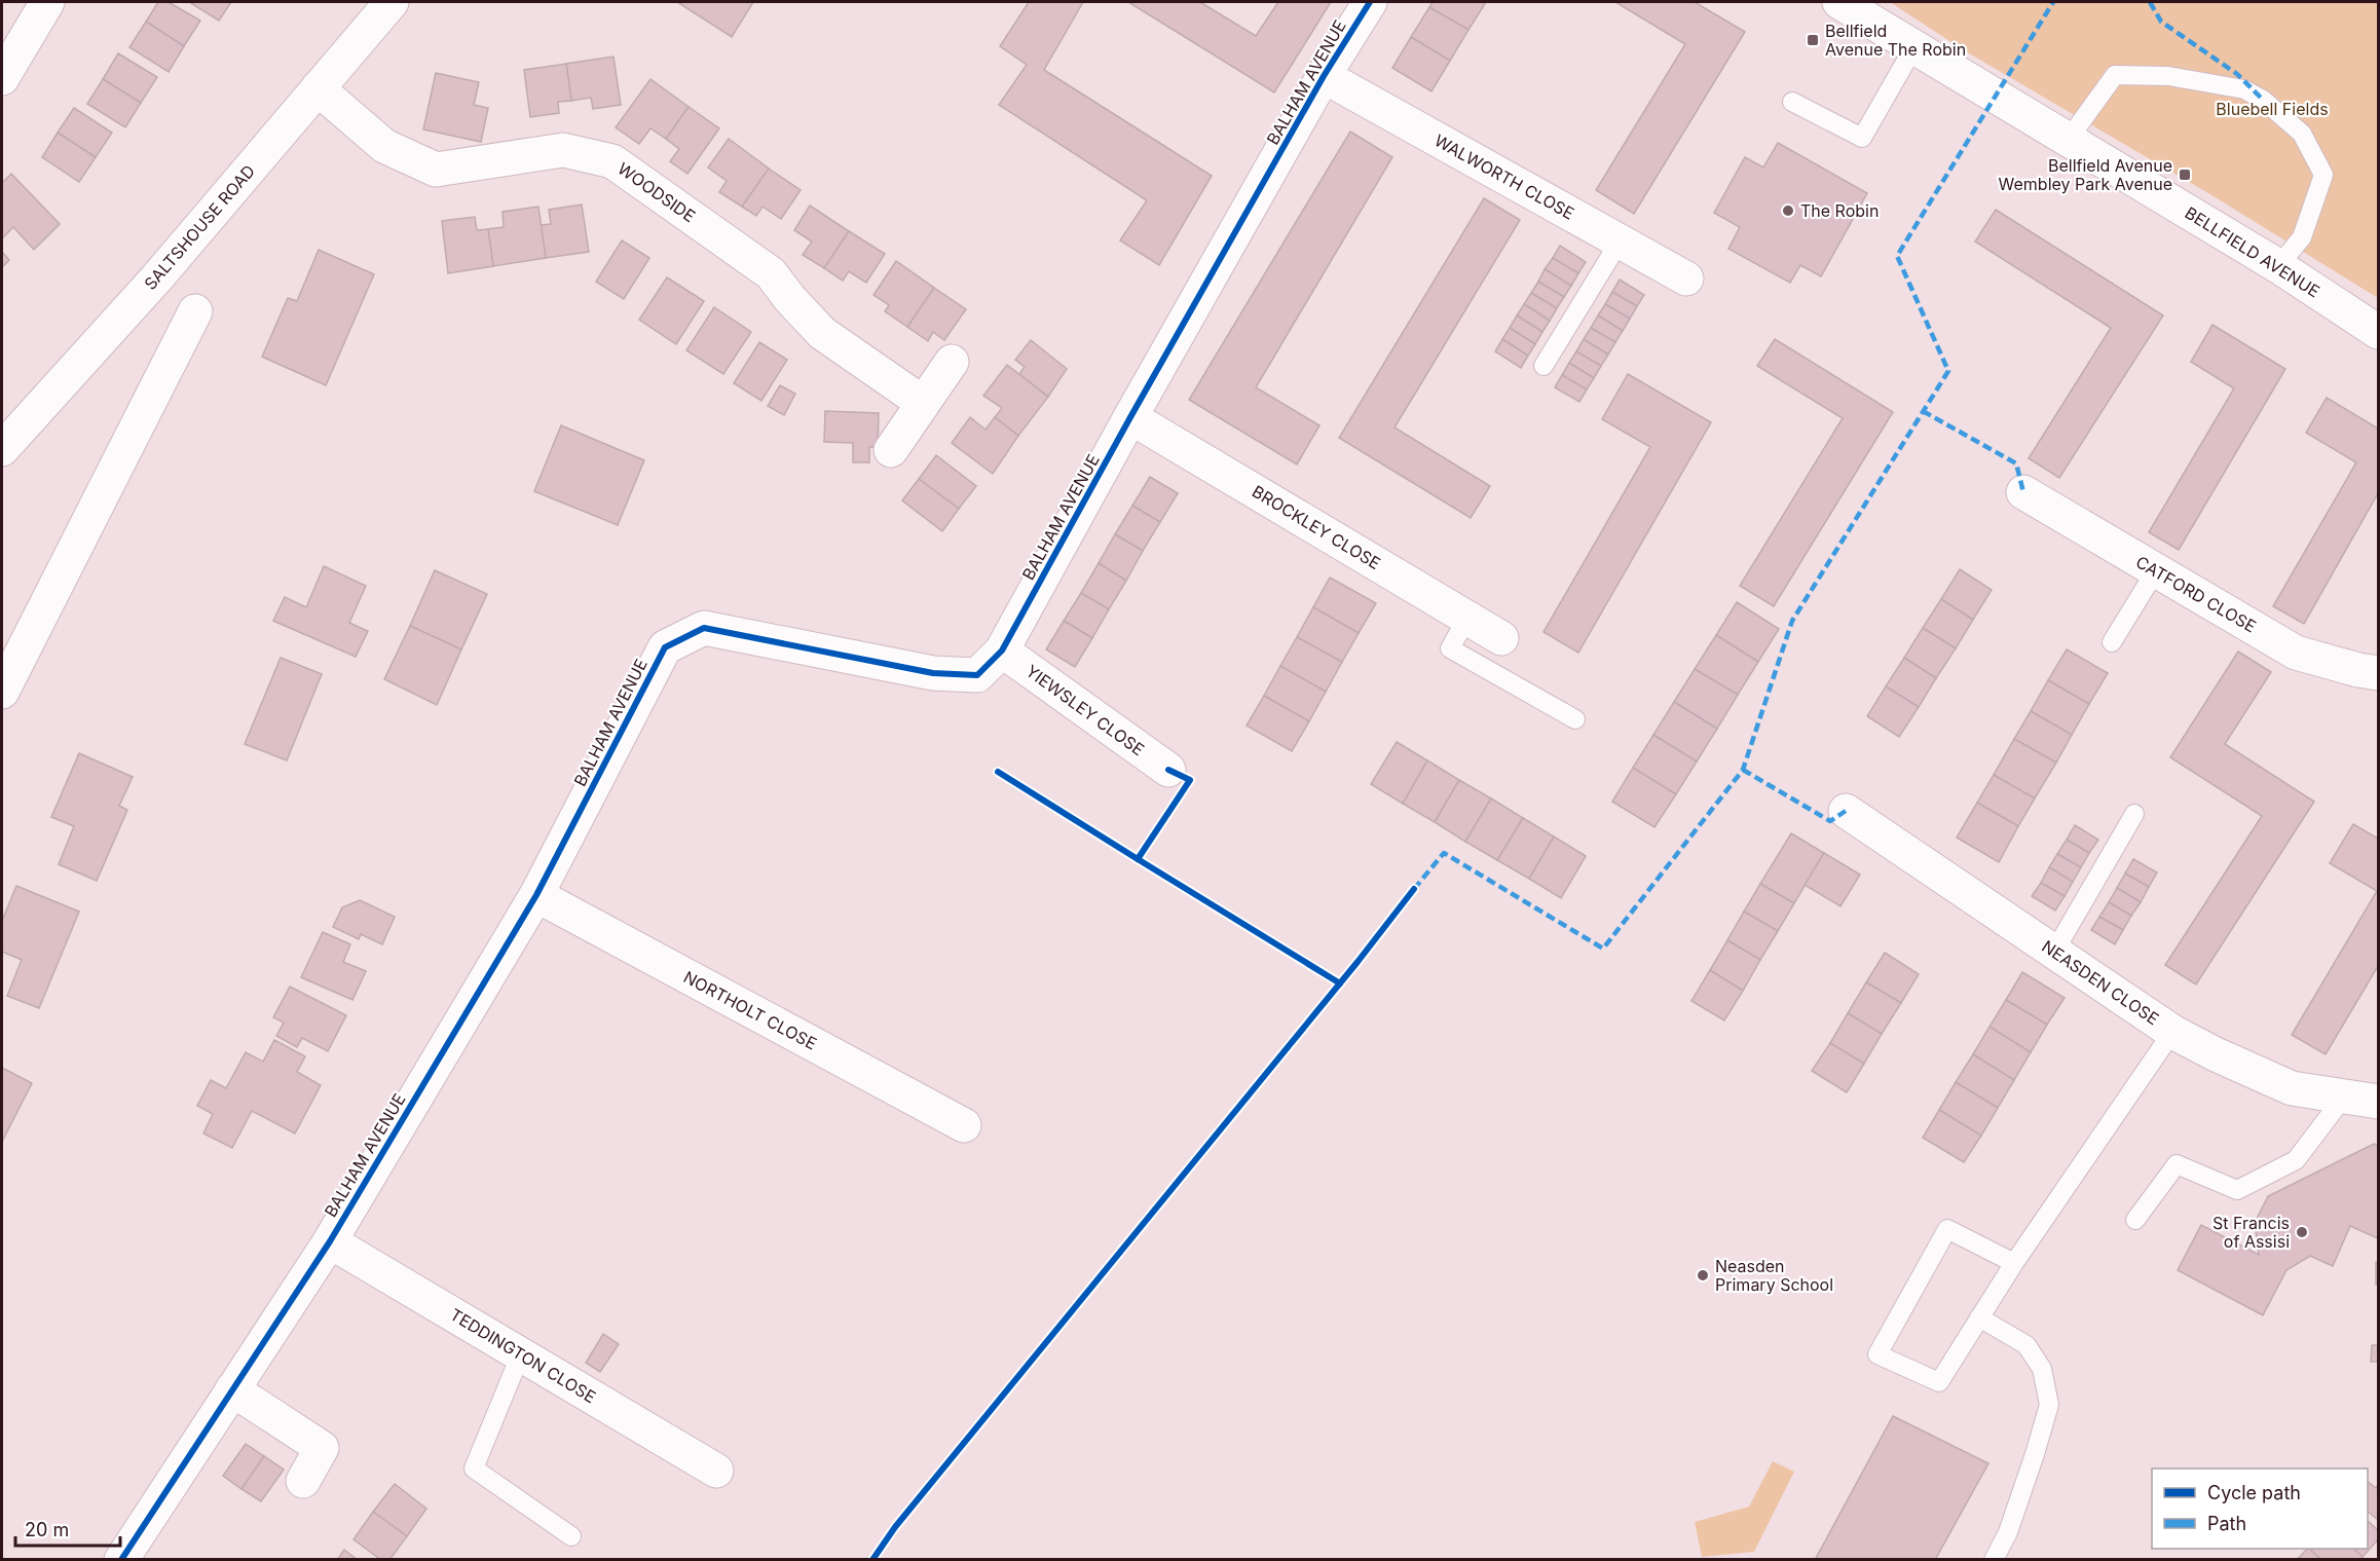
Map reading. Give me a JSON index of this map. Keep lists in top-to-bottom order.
{
  "streets": {
    "street": [
      "BALHAM AVENUE",
      "WALWORTH CLOSE",
      "WOODSIDE",
      "SALTSHOUSE ROAD",
      "BELLFIELD AVENUE",
      "BROCKLEY CLOSE",
      "CATFORD CLOSE",
      "YIEWSLEY CLOSE",
      "NEASDEN CLOSE",
      "NORTHOLT CLOSE",
      "TEDDINGTON CLOSE"
    ]
  },
  "crossings": [
    ["BALHAM AVENUE", "WALWORTH CLOSE"],
    ["BALHAM AVENUE", "BROCKLEY CLOSE"],
    ["BALHAM AVENUE", "YIEWSLEY CLOSE"],
    ["BALHAM AVENUE", "NORTHOLT CLOSE"],
    ["BALHAM AVENUE", "TEDDINGTON CLOSE"],
    ["WOODSIDE", "SALTSHOUSE ROAD"]
  ],
  "parks": ["Bluebell Fields"],
  "places": {
    "transit": ["Bellfield Avenue The Robin", "Bellfield Avenue Wembley Park Avenue"],
    "other": ["The Robin", "St Francis of Assisi", "Neasden Primary School"]
  },
  "legend": ["Cycle path", "Path"],
  "scale_bar": "20 m"
}
